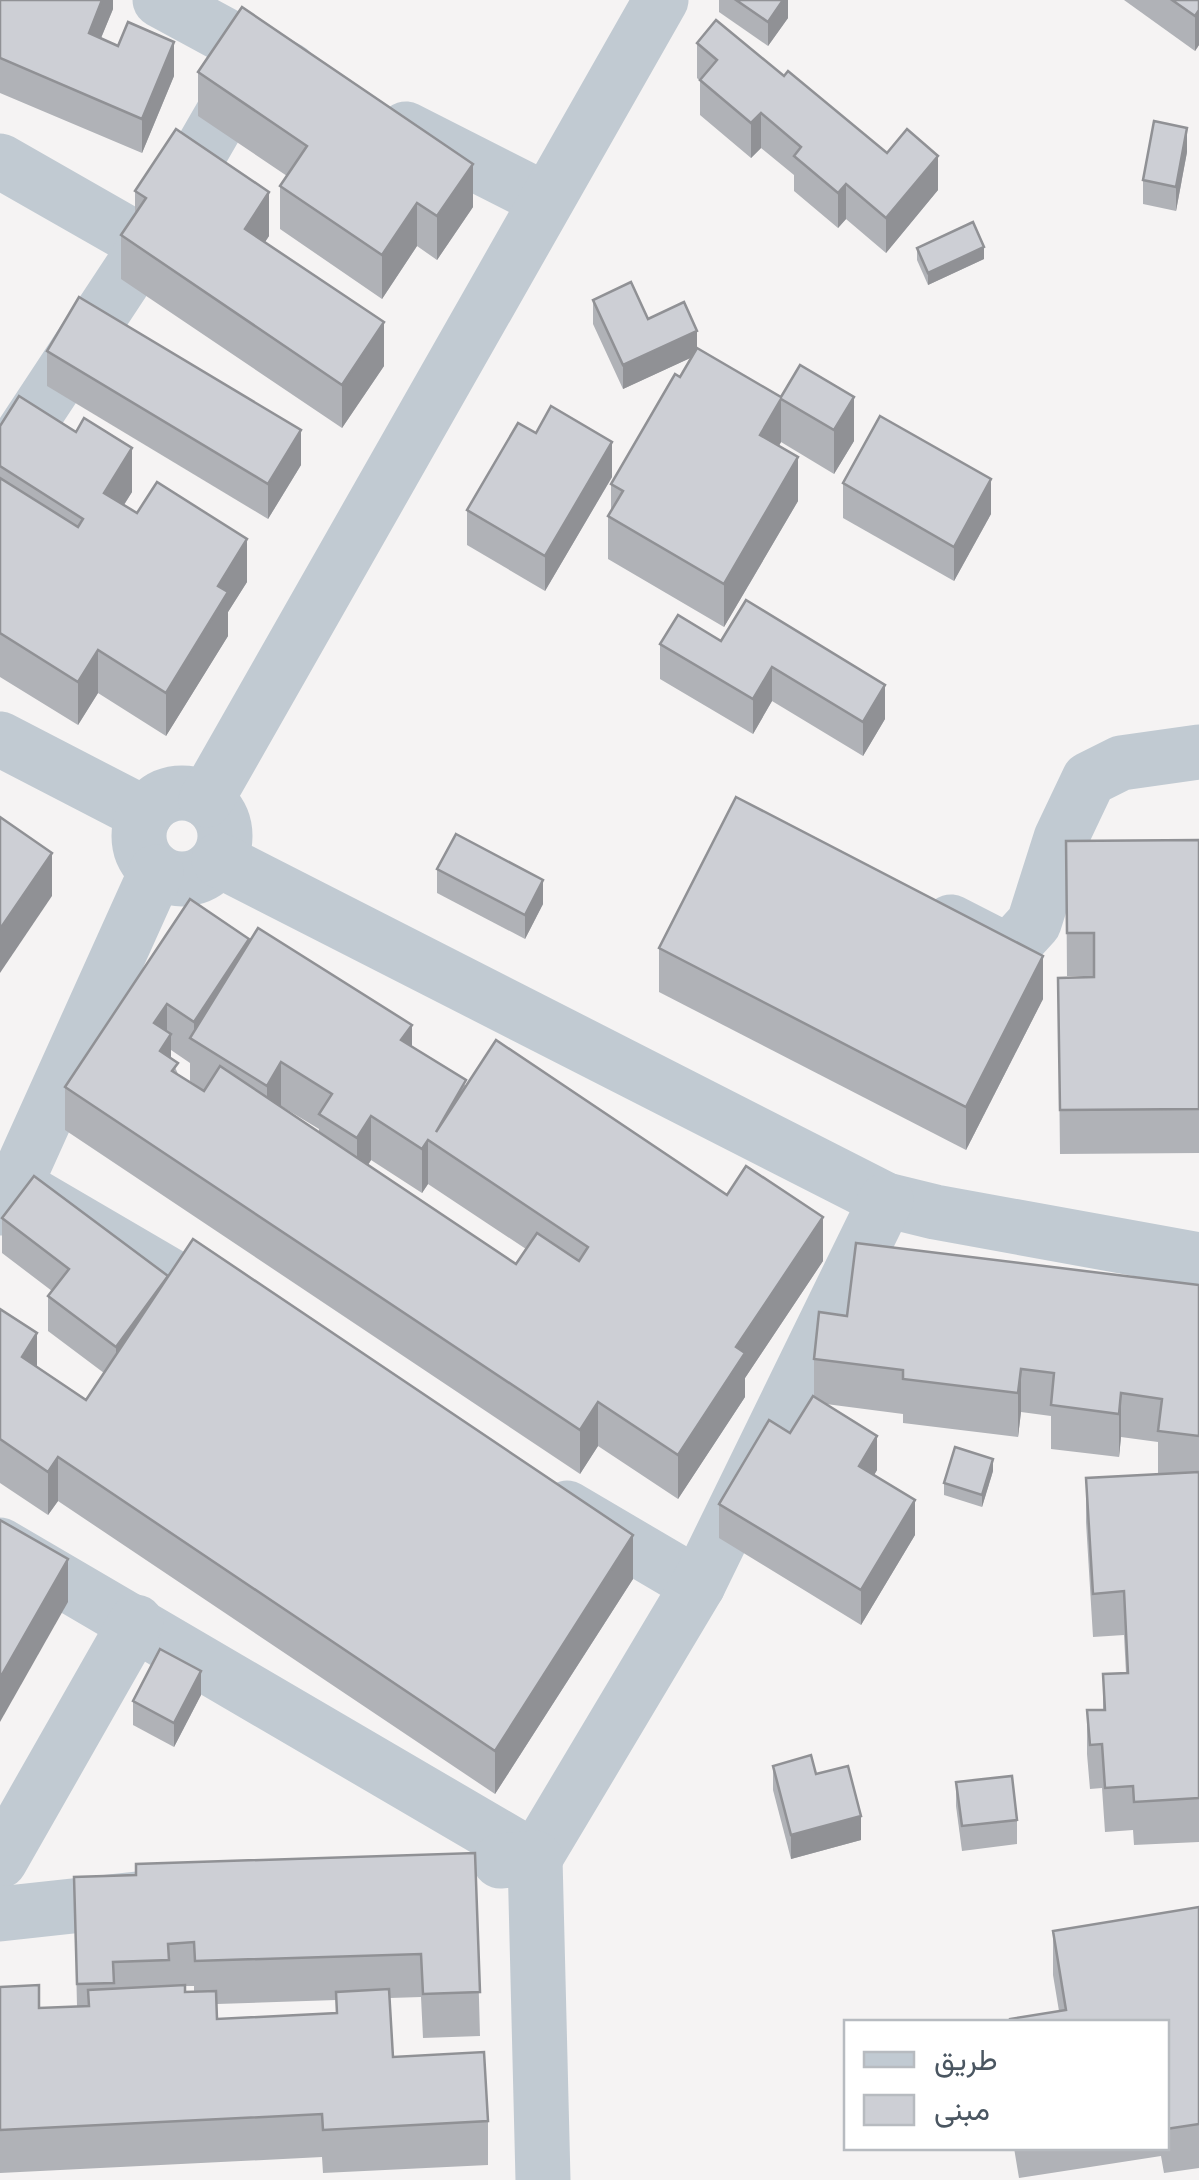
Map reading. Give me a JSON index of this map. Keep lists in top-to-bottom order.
{
  "legend": ["طريق", "مبنى"]
}
